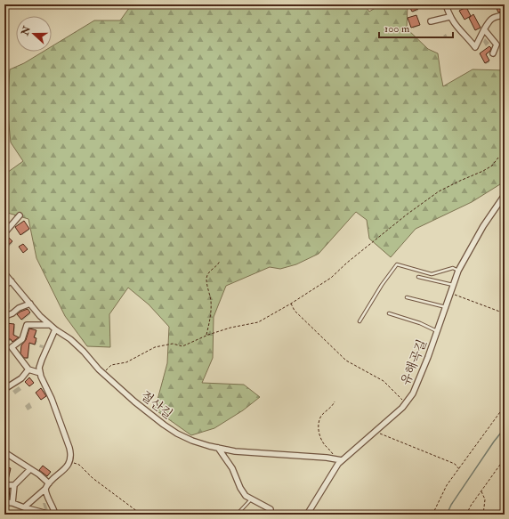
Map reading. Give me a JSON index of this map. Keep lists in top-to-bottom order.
{
  "streets": {
    "street": ["유해곡길", "절산길"]
  },
  "crossings": [
    ["유해곡길", "절산길"]
  ],
  "scale_bar": "100 m",
  "north": "left"
}
